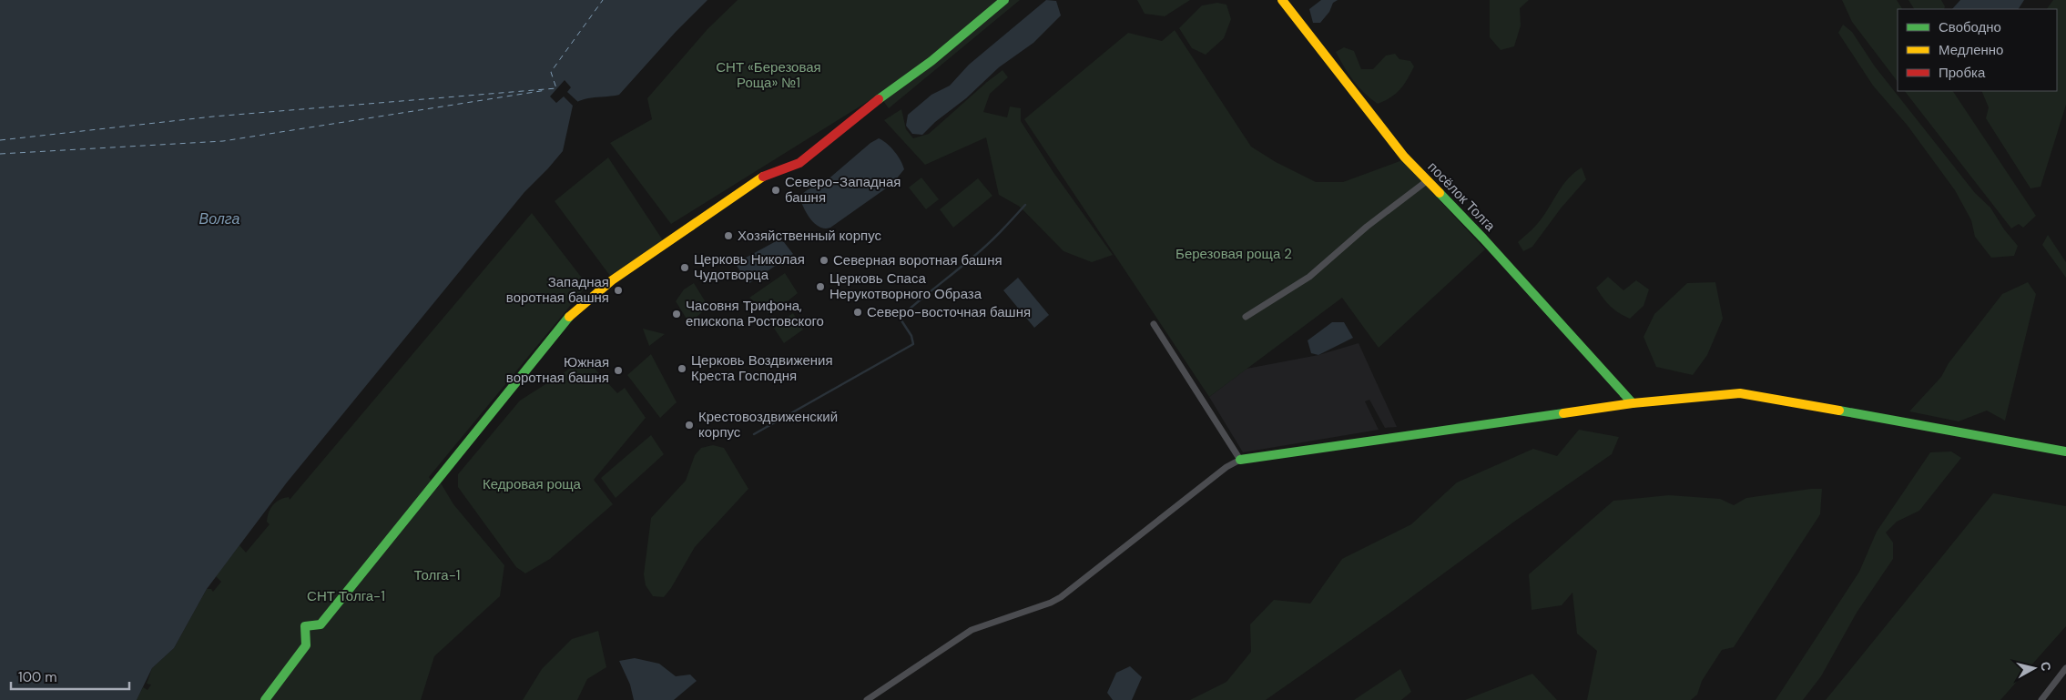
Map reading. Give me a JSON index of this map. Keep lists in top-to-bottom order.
{
  "streets": {
    "street": ["посёлок Толга"]
  },
  "water": ["Волга"],
  "parks": [
    "СНТ «Березовая Роща» №1",
    "Березовая роща 2",
    "Кедровая роща",
    "Толга-1",
    "СНТ Толга-1"
  ],
  "places": [
    "Северо-Западная башня",
    "Хозяйственный корпус",
    "Северная воротная башня",
    "Церковь Николая Чудотворца",
    "Церковь Спаса Нерукотворного Образа",
    "Западная воротная башня",
    "Северо-восточная башня",
    "Часовня Трифона, епископа Ростовского",
    "Церковь Воздвижения Креста Господня",
    "Южная воротная башня",
    "Крестовоздвиженский корпус"
  ],
  "legend": ["Свободно", "Медленно", "Пробка"],
  "scale_bar": "100 m",
  "north": "right"
}
